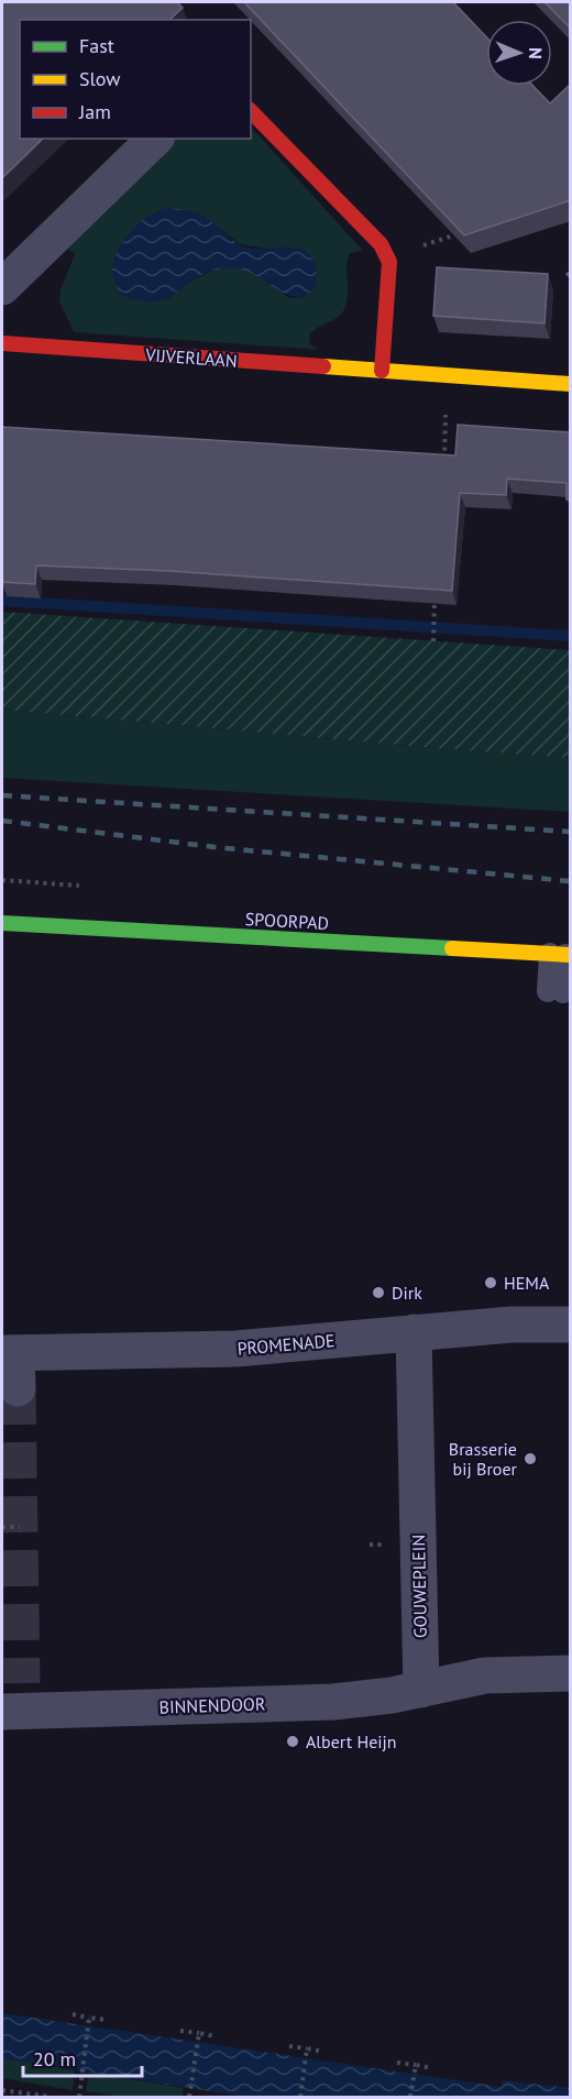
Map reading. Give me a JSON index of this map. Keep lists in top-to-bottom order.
{
  "streets": {
    "street": [
      "VIJVERLAAN",
      "SPOORPAD",
      "PROMENADE",
      "GOUWEPLEIN",
      "BINNENDOOR"
    ]
  },
  "crossings": [
    ["PROMENADE", "GOUWEPLEIN"],
    ["GOUWEPLEIN", "BINNENDOOR"]
  ],
  "places": [
    "HEMA",
    "Dirk",
    "Brasserie bij Broer",
    "Albert Heijn"
  ],
  "legend": ["Fast", "Slow", "Jam"],
  "scale_bar": "20 m",
  "north": "right"
}
